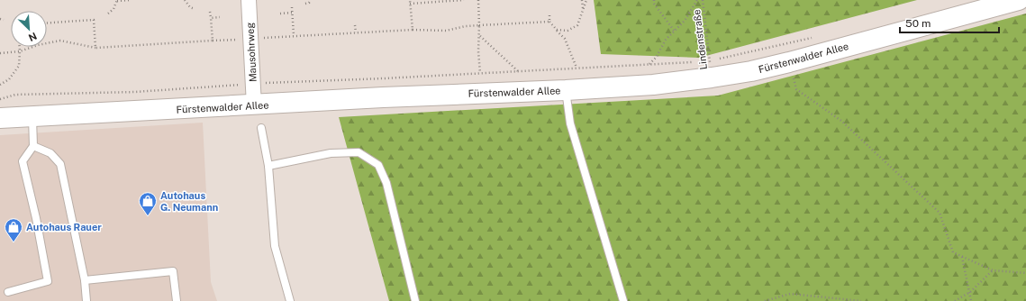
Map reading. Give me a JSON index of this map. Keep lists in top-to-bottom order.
{
  "streets": {
    "main road": ["Fürstenwalder Allee"],
    "street": ["Mausohrweg"],
    "path": ["Lindenstraße"]
  },
  "crossings": [
    ["Lindenstraße", "Fürstenwalder Allee"],
    ["Mausohrweg", "Fürstenwalder Allee"]
  ],
  "places": {
    "shop": ["Autohaus G. Neumann", "Autohaus Rauer"]
  },
  "scale_bar": "50 m",
  "north": "bottom right"
}
